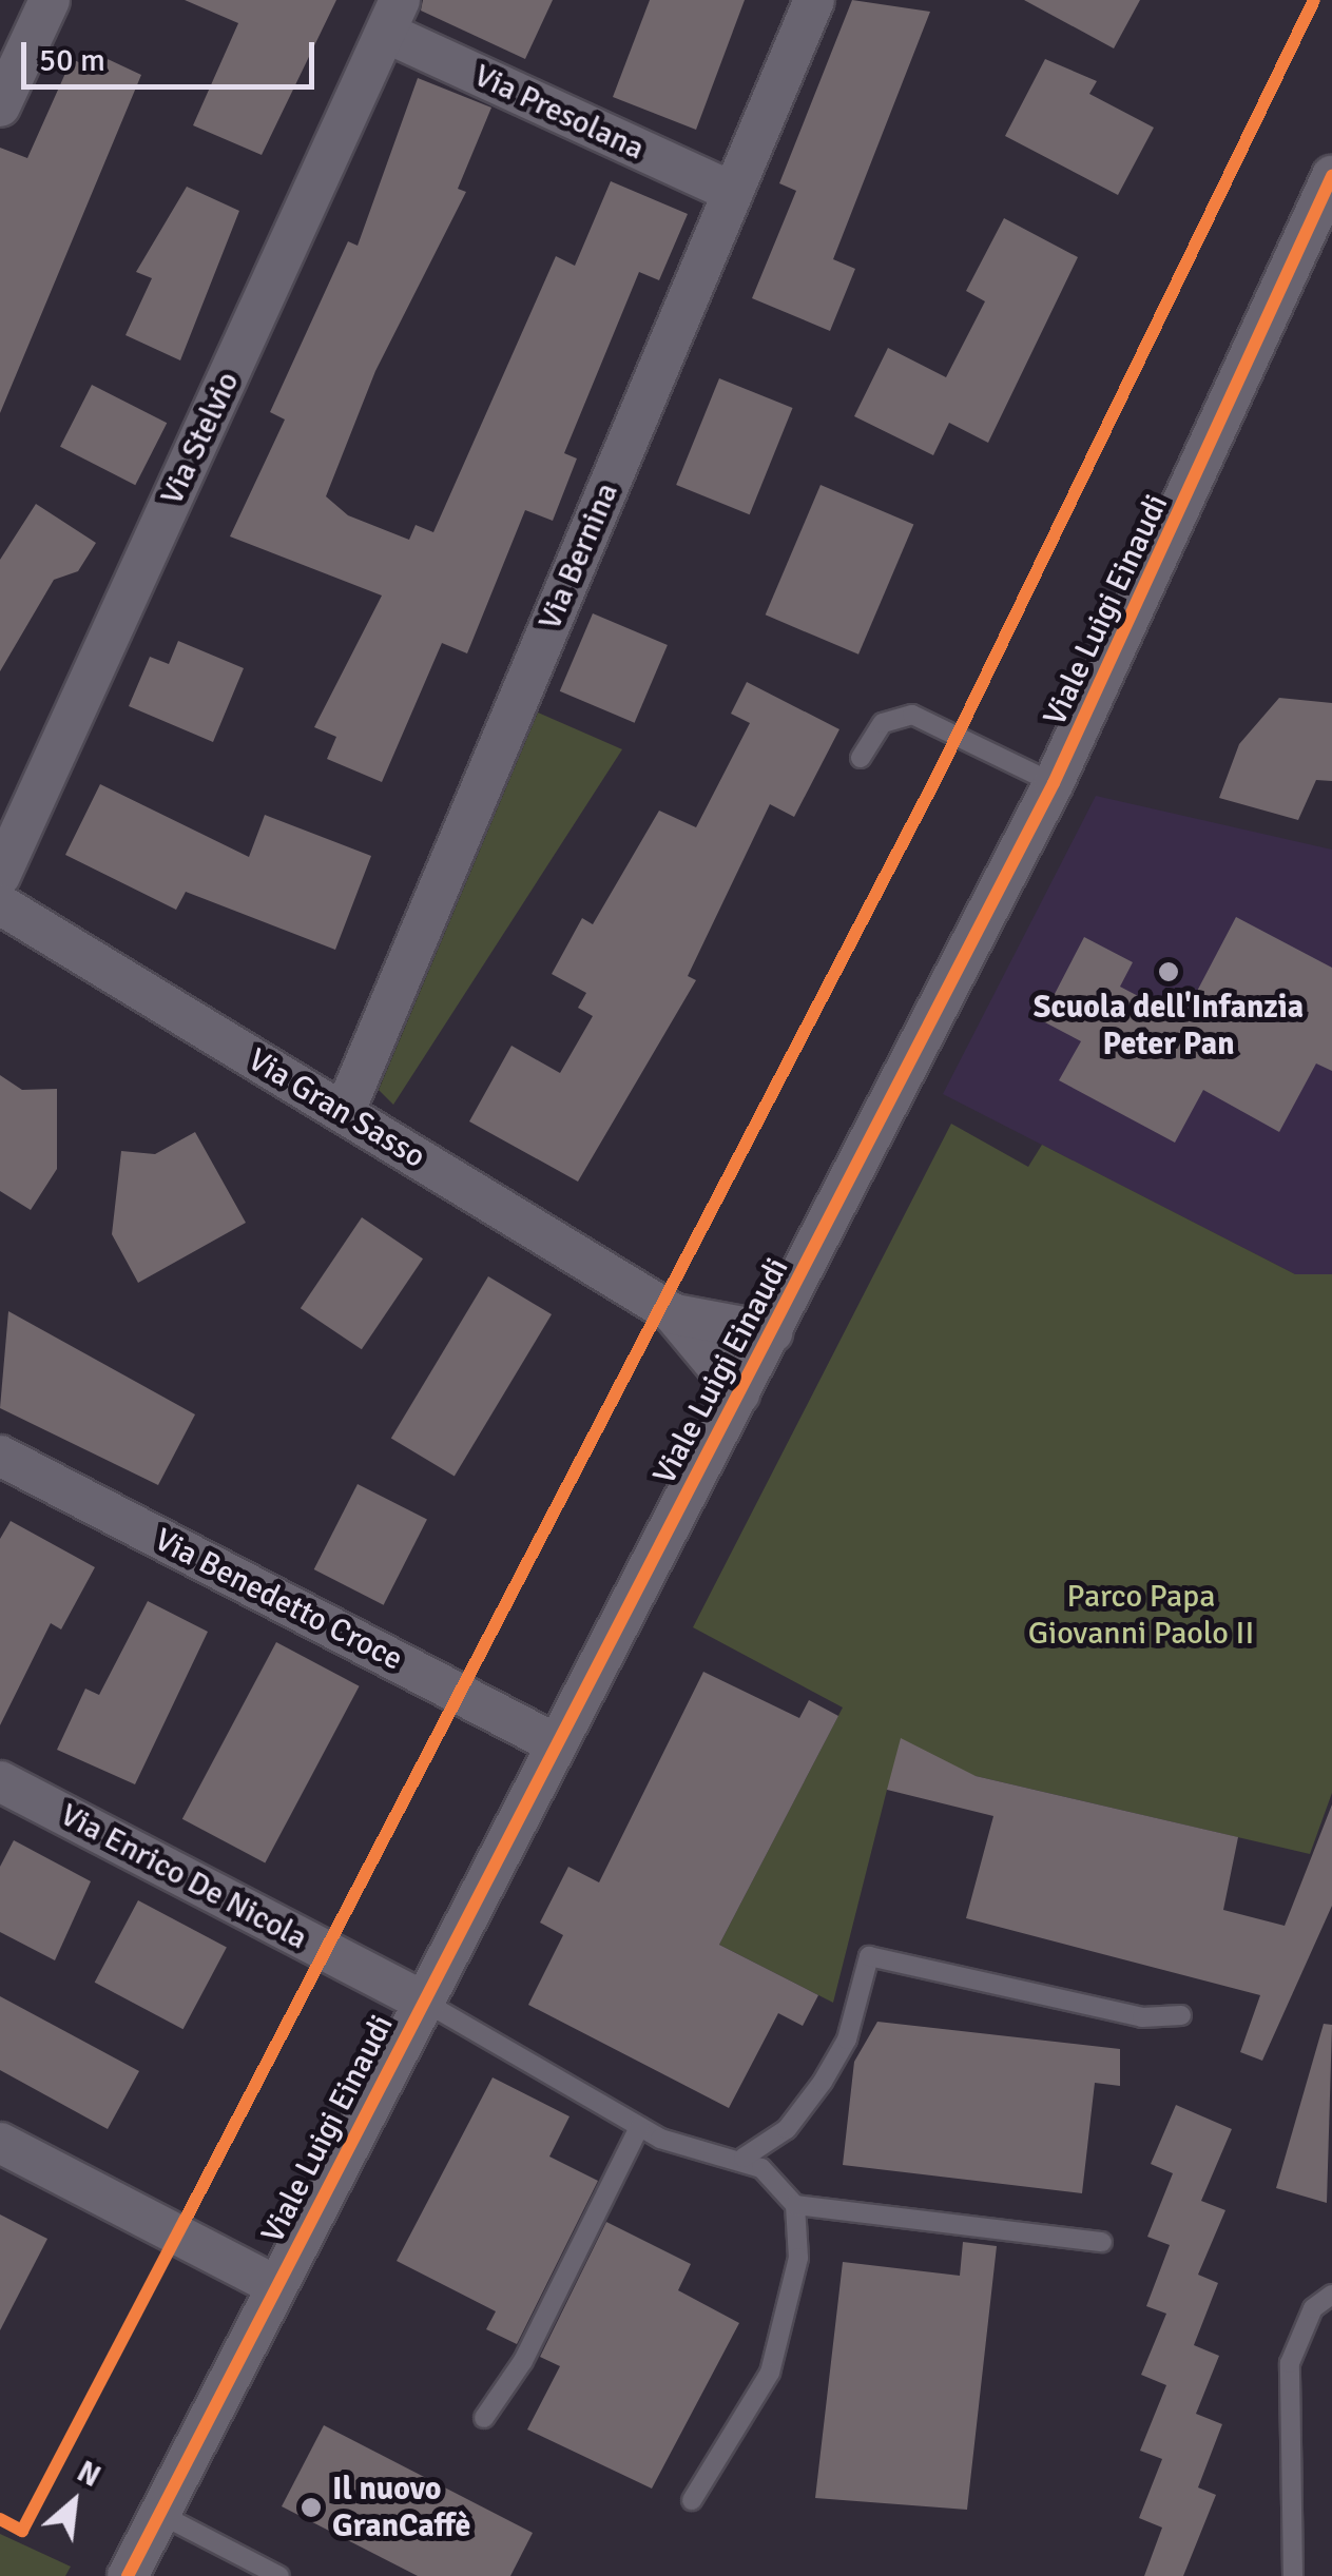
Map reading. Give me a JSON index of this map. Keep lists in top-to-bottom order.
{
  "streets": {
    "street": [
      "Via Presolana",
      "Via Stelvio",
      "Via Bernina",
      "Viale Luigi Einaudi",
      "Via Gran Sasso",
      "Via Benedetto Croce",
      "Via Enrico De Nicola"
    ]
  },
  "crossings": [
    ["Via Presolana", "Via Stelvio"],
    ["Via Presolana", "Via Bernina"],
    ["Via Bernina", "Via Gran Sasso"],
    ["Viale Luigi Einaudi", "Via Gran Sasso"],
    ["Viale Luigi Einaudi", "Via Benedetto Croce"],
    ["Viale Luigi Einaudi", "Via Enrico De Nicola"]
  ],
  "parks": ["Parco Papa Giovanni Paolo II"],
  "places": ["Scuola dell'Infanzia Peter Pan", "Il nuovo GranCaffè"],
  "scale_bar": "50 m",
  "north": "top right"
}
